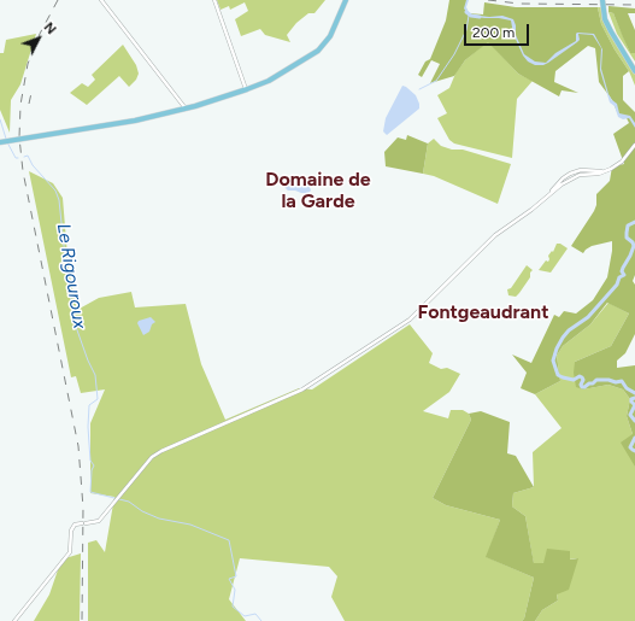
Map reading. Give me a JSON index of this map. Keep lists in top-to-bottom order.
{
  "districts": ["Domaine de la Garde", "Fontgeaudrant"],
  "water": ["Le Rigouroux"],
  "scale_bar": "200 m",
  "north": "top right"
}
